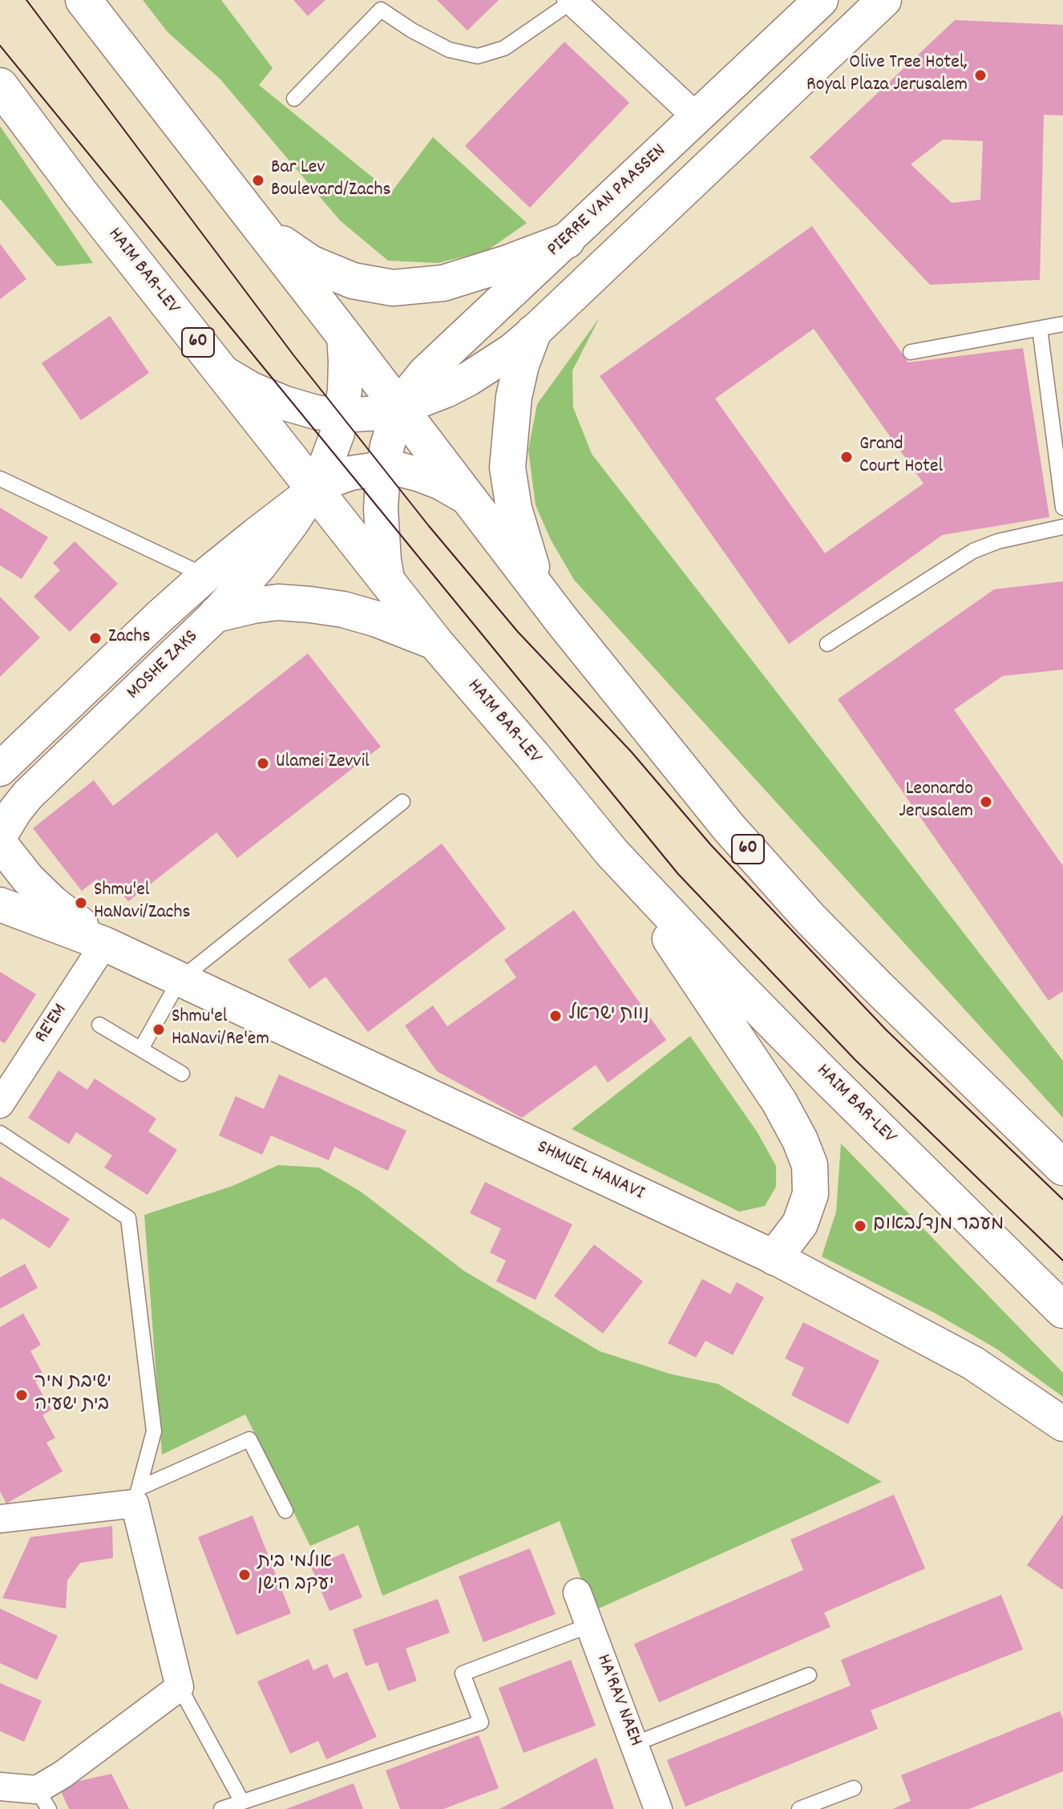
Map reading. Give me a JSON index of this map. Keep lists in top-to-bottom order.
{
  "streets": {
    "highway": ["HAIM BAR-LEV", "60"],
    "street": [
      "PIERRE VAN PAASSEN",
      "MOSHE ZAKS",
      "RE'EM",
      "SHMUEL HANAVI",
      "HA'RAV NAEH"
    ]
  },
  "crossings": [
    ["PIERRE VAN PAASSEN", "HAIM BAR-LEV"],
    ["PIERRE VAN PAASSEN", "60"],
    ["PIERRE VAN PAASSEN", "MOSHE ZAKS"],
    ["HAIM BAR-LEV", "MOSHE ZAKS"],
    ["60", "MOSHE ZAKS"],
    ["MOSHE ZAKS", "SHMUEL HANAVI"],
    ["RE'EM", "SHMUEL HANAVI"]
  ],
  "places": [
    "Olive Tree Hotel, Royal Plaza Jerusalem",
    "Bar Lev Boulevard/Zachs",
    "Grand Court Hotel",
    "Zachs",
    "Ulamei Zevvil",
    "Leonardo Jerusalem",
    "Shmu'el HaNavi/Zachs",
    "נוות ישראל",
    "Shmu'el HaNavi/Re'em",
    "מעבר מנדלבאום",
    "ישיבת מיר בית ישעיה",
    "אולמי בית יעקב הישן"
  ]
}
